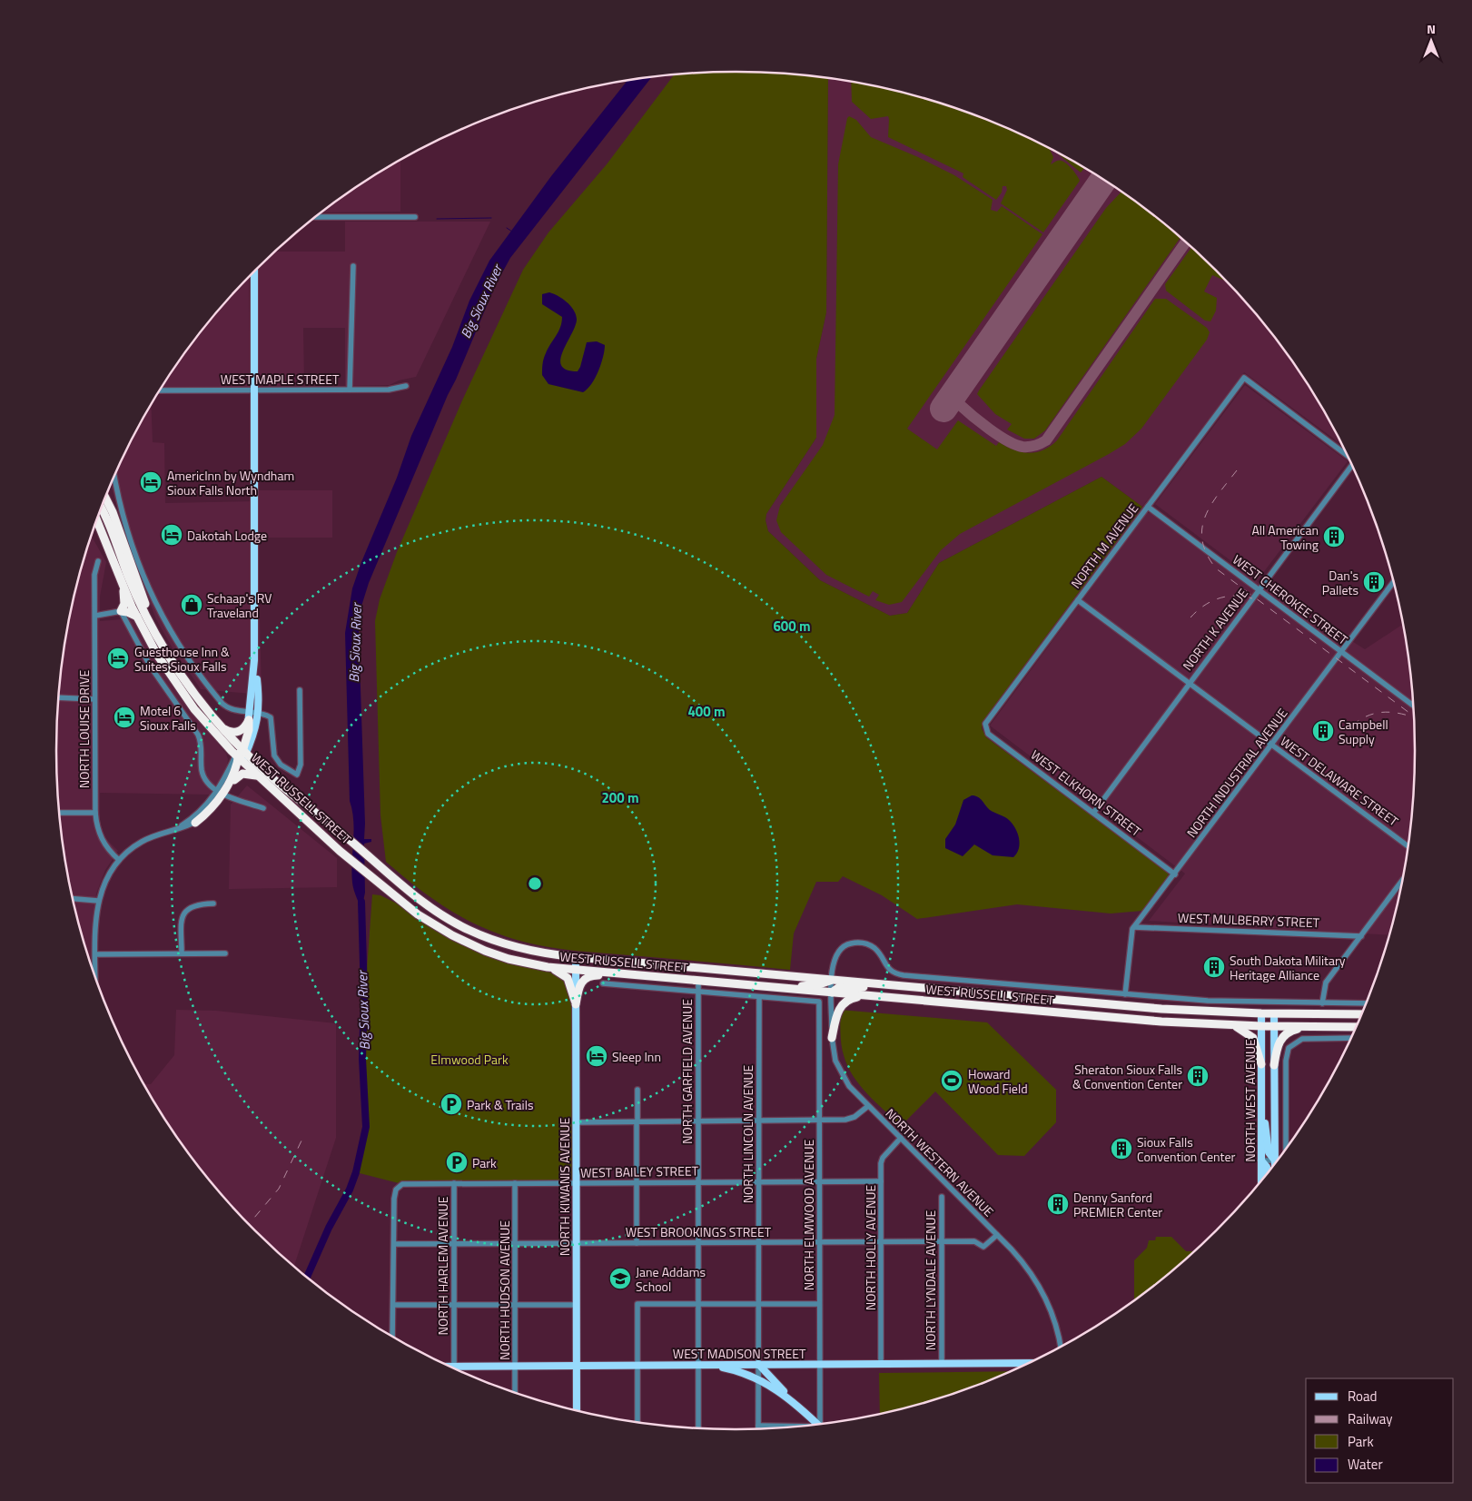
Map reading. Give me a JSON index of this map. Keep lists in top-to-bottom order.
{
  "streets": {
    "highway": ["WEST RUSSELL STREET"],
    "main road": ["NORTH WEST AVENUE", "NORTH KIWANIS AVENUE", "WEST MADISON STREET"],
    "street": [
      "WEST MAPLE STREET",
      "NORTH M AVENUE",
      "WEST CHEROKEE STREET",
      "NORTH K AVENUE",
      "NORTH LOUISE DRIVE",
      "NORTH INDUSTRIAL AVENUE",
      "WEST DELAWARE STREET",
      "WEST ELKHORN STREET",
      "WEST MULBERRY STREET",
      "NORTH GARFIELD AVENUE",
      "NORTH LINCOLN AVENUE",
      "NORTH WESTERN AVENUE",
      "WEST BAILEY STREET",
      "NORTH ELMWOOD AVENUE",
      "WEST BROOKINGS STREET",
      "NORTH HOLLY AVENUE",
      "NORTH HARLEM AVENUE",
      "NORTH LYNDALE AVENUE",
      "NORTH HUDSON AVENUE"
    ]
  },
  "crossings": [
    ["NORTH M AVENUE", "WEST CHEROKEE STREET"],
    ["NORTH M AVENUE", "WEST DELAWARE STREET"],
    ["NORTH M AVENUE", "WEST ELKHORN STREET"],
    ["WEST CHEROKEE STREET", "NORTH K AVENUE"],
    ["WEST CHEROKEE STREET", "NORTH INDUSTRIAL AVENUE"],
    ["NORTH K AVENUE", "WEST DELAWARE STREET"],
    ["NORTH K AVENUE", "WEST ELKHORN STREET"],
    ["NORTH INDUSTRIAL AVENUE", "WEST DELAWARE STREET"],
    ["NORTH INDUSTRIAL AVENUE", "WEST ELKHORN STREET"],
    ["NORTH INDUSTRIAL AVENUE", "WEST RUSSELL STREET"],
    ["NORTH INDUSTRIAL AVENUE", "WEST MULBERRY STREET"],
    ["WEST RUSSELL STREET", "NORTH GARFIELD AVENUE"],
    ["WEST RUSSELL STREET", "NORTH WEST AVENUE"],
    ["WEST RUSSELL STREET", "NORTH LINCOLN AVENUE"],
    ["WEST RUSSELL STREET", "NORTH WESTERN AVENUE"],
    ["WEST RUSSELL STREET", "NORTH KIWANIS AVENUE"],
    ["WEST RUSSELL STREET", "NORTH ELMWOOD AVENUE"],
    ["NORTH GARFIELD AVENUE", "WEST BAILEY STREET"],
    ["NORTH GARFIELD AVENUE", "WEST BROOKINGS STREET"],
    ["NORTH GARFIELD AVENUE", "WEST MADISON STREET"],
    ["NORTH LINCOLN AVENUE", "WEST BAILEY STREET"],
    ["NORTH LINCOLN AVENUE", "WEST BROOKINGS STREET"],
    ["NORTH LINCOLN AVENUE", "WEST MADISON STREET"],
    ["NORTH WESTERN AVENUE", "WEST BROOKINGS STREET"],
    ["NORTH WESTERN AVENUE", "NORTH HOLLY AVENUE"],
    ["WEST BAILEY STREET", "NORTH KIWANIS AVENUE"],
    ["WEST BAILEY STREET", "NORTH ELMWOOD AVENUE"],
    ["WEST BAILEY STREET", "WEST BROOKINGS STREET"],
    ["WEST BAILEY STREET", "NORTH HOLLY AVENUE"],
    ["WEST BAILEY STREET", "NORTH HARLEM AVENUE"],
    ["WEST BAILEY STREET", "NORTH HUDSON AVENUE"],
    ["NORTH KIWANIS AVENUE", "WEST BROOKINGS STREET"],
    ["NORTH KIWANIS AVENUE", "WEST MADISON STREET"],
    ["NORTH ELMWOOD AVENUE", "WEST BROOKINGS STREET"],
    ["NORTH ELMWOOD AVENUE", "WEST MADISON STREET"],
    ["WEST BROOKINGS STREET", "NORTH HOLLY AVENUE"],
    ["WEST BROOKINGS STREET", "NORTH HARLEM AVENUE"],
    ["WEST BROOKINGS STREET", "NORTH LYNDALE AVENUE"],
    ["WEST BROOKINGS STREET", "NORTH HUDSON AVENUE"],
    ["NORTH HOLLY AVENUE", "WEST MADISON STREET"],
    ["NORTH HARLEM AVENUE", "WEST MADISON STREET"],
    ["NORTH LYNDALE AVENUE", "WEST MADISON STREET"],
    ["NORTH HUDSON AVENUE", "WEST MADISON STREET"]
  ],
  "water": ["Big Sioux River"],
  "parks": ["Elmwood Park"],
  "places": {
    "hotel": [
      "AmericInn by Wyndham Sioux Falls North",
      "Dakotah Lodge",
      "Guesthouse Inn & Suites Sioux Falls",
      "Motel 6 Sioux Falls",
      "Sleep Inn"
    ],
    "building": [
      "All American Towing",
      "Dan's Pallets",
      "Campbell Supply",
      "South Dakota Military Heritage Alliance",
      "Sheraton Sioux Falls & Convention Center",
      "Sioux Falls Convention Center",
      "Denny Sanford PREMIER Center"
    ],
    "shop": ["Schaap's RV Traveland"],
    "sports": ["Howard Wood Field"],
    "parking": ["Park & Trails", "Park"],
    "school or university": ["Jane Addams School"]
  },
  "legend": [
    "Road",
    "Railway",
    "Park",
    "Water"
  ],
  "north": "top",
  "rings": ["600 m", "400 m", "200 m"]
}
